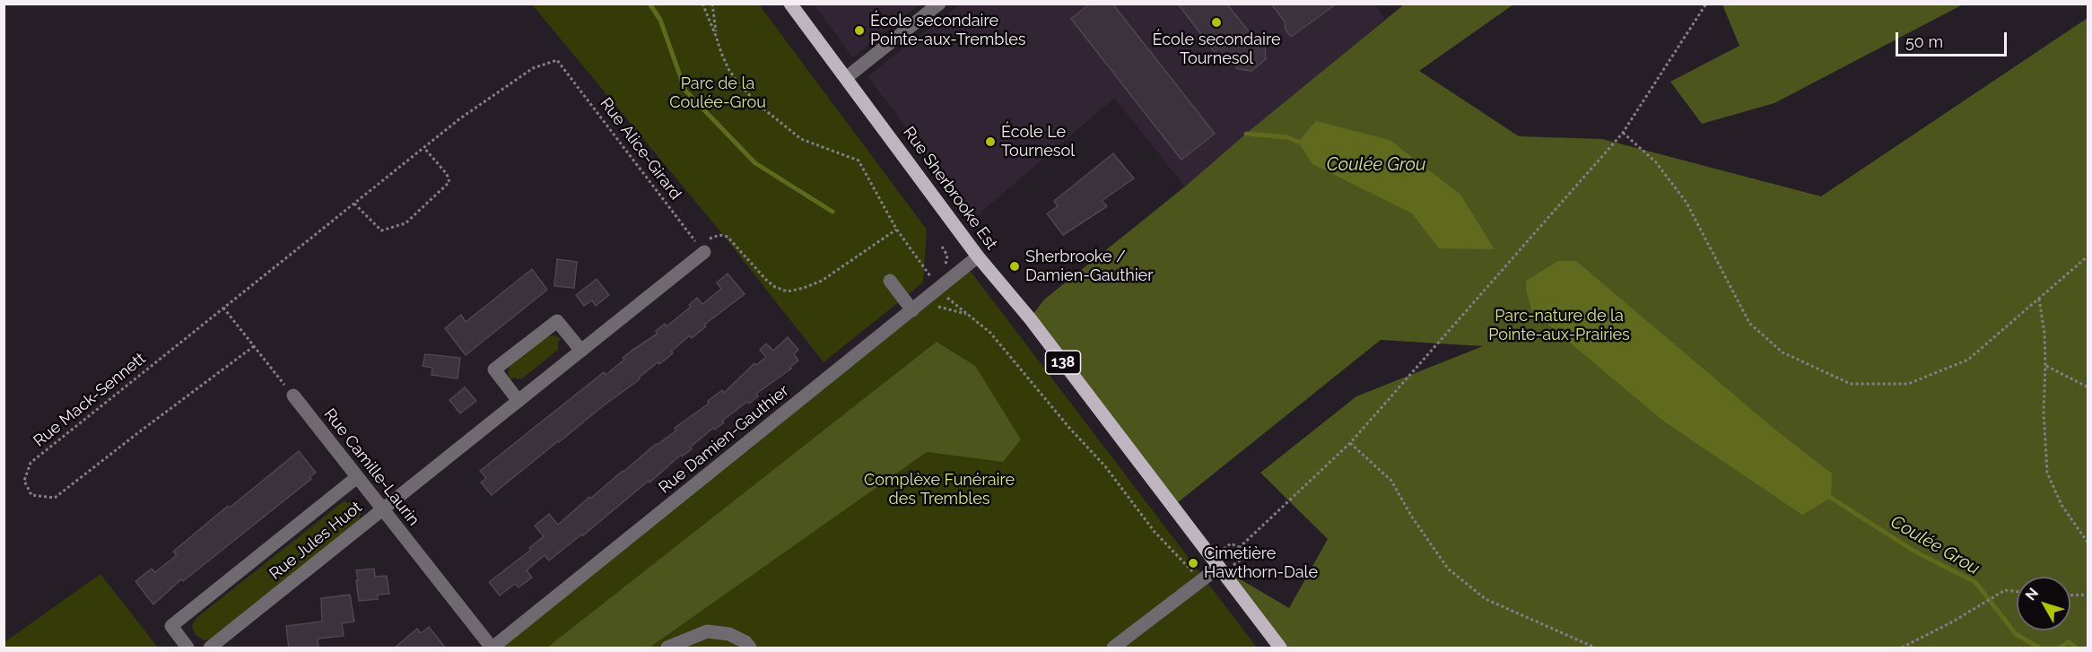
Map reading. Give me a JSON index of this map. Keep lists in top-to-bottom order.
{
  "streets": {
    "main road": ["Rue Sherbrooke Est", "138"],
    "street": ["Rue Damien-Gauthier", "Rue Camille-Laurin", "Rue Jules Huot"],
    "path": ["Rue Alice-Girard", "Rue Mack-Sennett"]
  },
  "crossings": [
    ["Rue Alice-Girard", "Rue Mack-Sennett"],
    ["Rue Alice-Girard", "Rue Jules Huot"],
    ["Rue Sherbrooke Est", "Rue Damien-Gauthier"],
    ["Rue Damien-Gauthier", "Rue Camille-Laurin"],
    ["Rue Camille-Laurin", "Rue Jules Huot"]
  ],
  "water": ["Coulée Grou"],
  "parks": ["Parc de la Coulée-Grou", "Parc-nature de la Pointe-aux-Prairies", "Complèxe Funéraire des Trembles"],
  "places": [
    "École secondaire Tournesol",
    "École secondaire Pointe-aux-Trembles",
    "École Le Tournesol",
    "Sherbrooke / Damien-Gauthier",
    "Cimetière Hawthorn-Dale"
  ],
  "scale_bar": "50 m",
  "north": "top left"
}
